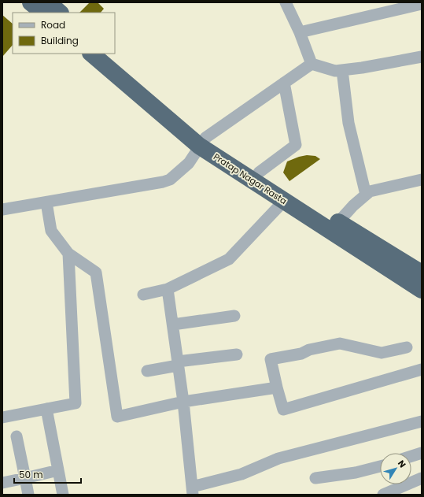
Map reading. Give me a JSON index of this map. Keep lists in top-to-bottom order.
{
  "streets": {
    "highway": ["Pratap Nagar Rasta"]
  },
  "legend": ["Road", "Building"],
  "scale_bar": "50 m",
  "north": "top right"
}
